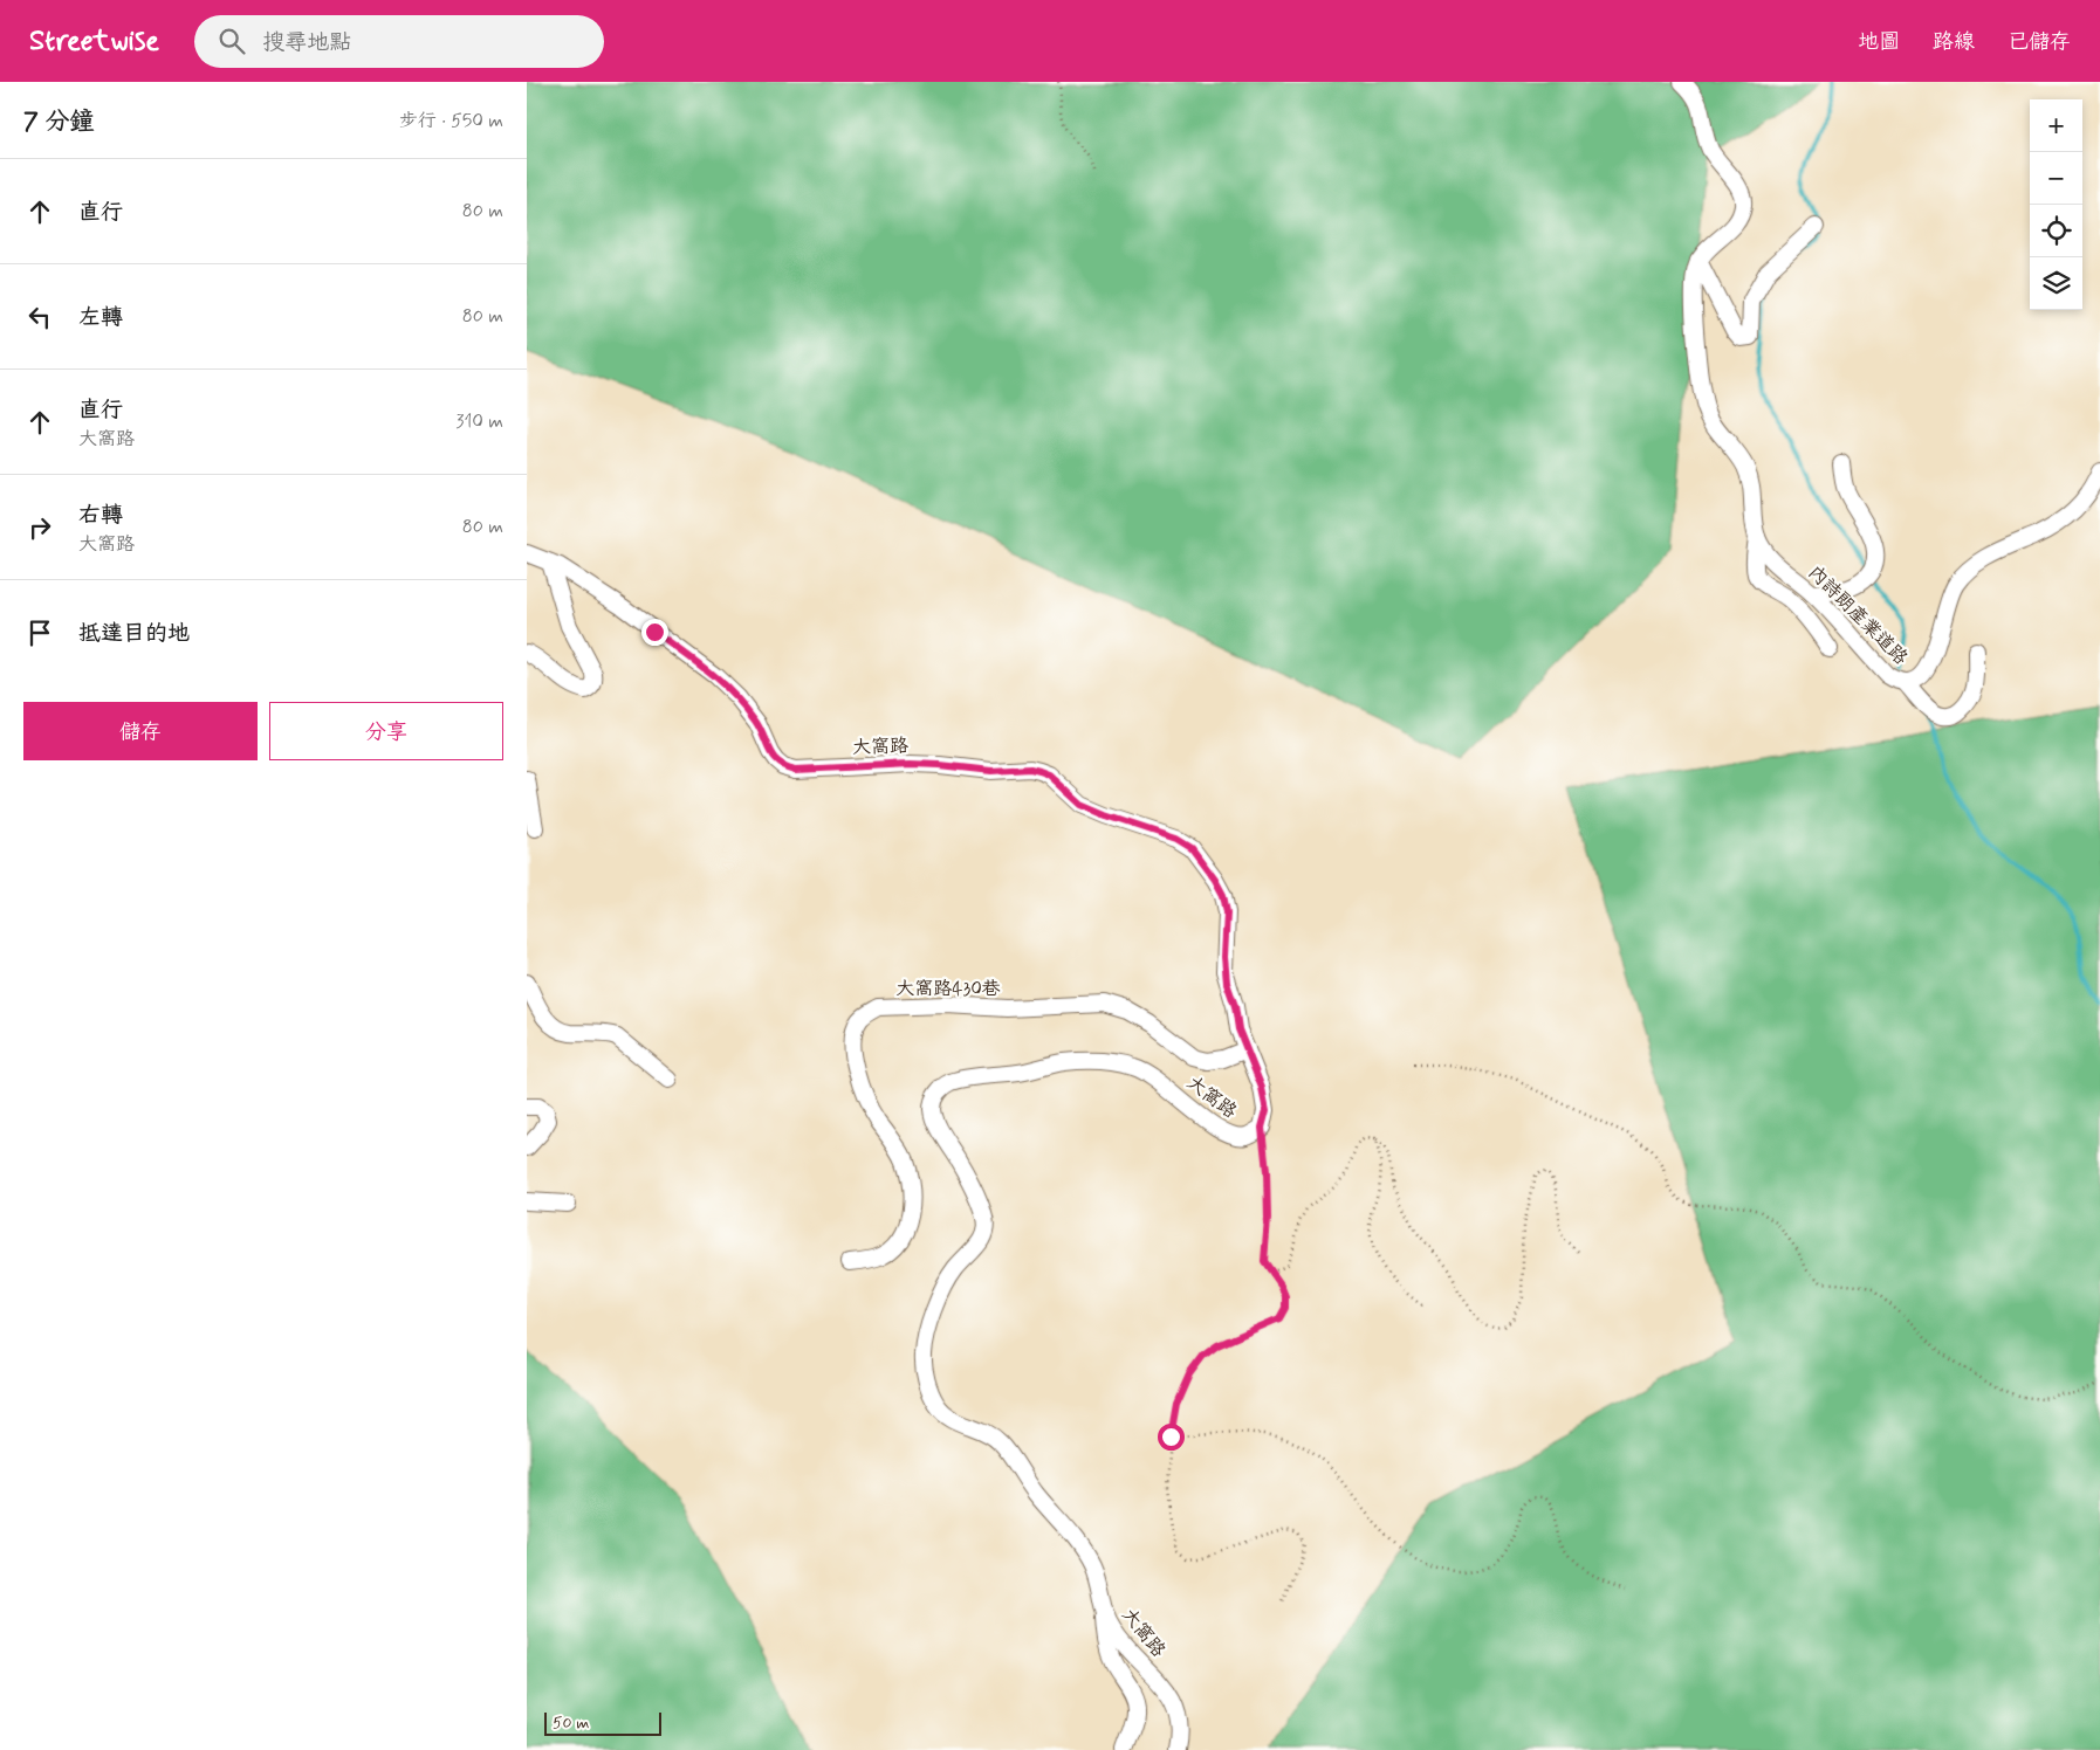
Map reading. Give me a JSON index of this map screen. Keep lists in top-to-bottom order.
{
  "streets": {
    "lane": ["內詩朗產業道路", "大窩路", "大窩路430巷"]
  },
  "crossings": [
    ["大窩路", "大窩路430巷"]
  ],
  "scale_bar": "50 m",
  "page": {
    "header": "Streetwise",
    "search": "搜尋地點",
    "nav": ["地圖", "路線", "已儲存"],
    "heading": ["7 分鐘", "步行 · 550 m"],
    "map_buttons": ["+", "−"],
    "list": [
      ["直行", "80 m"],
      ["左轉", "80 m"],
      ["直行", "大窩路", "310 m"],
      ["右轉", "大窩路", "80 m"],
      "抵達目的地"
    ],
    "buttons": ["儲存", "分享"],
    "scale": "50 m"
  }
}
